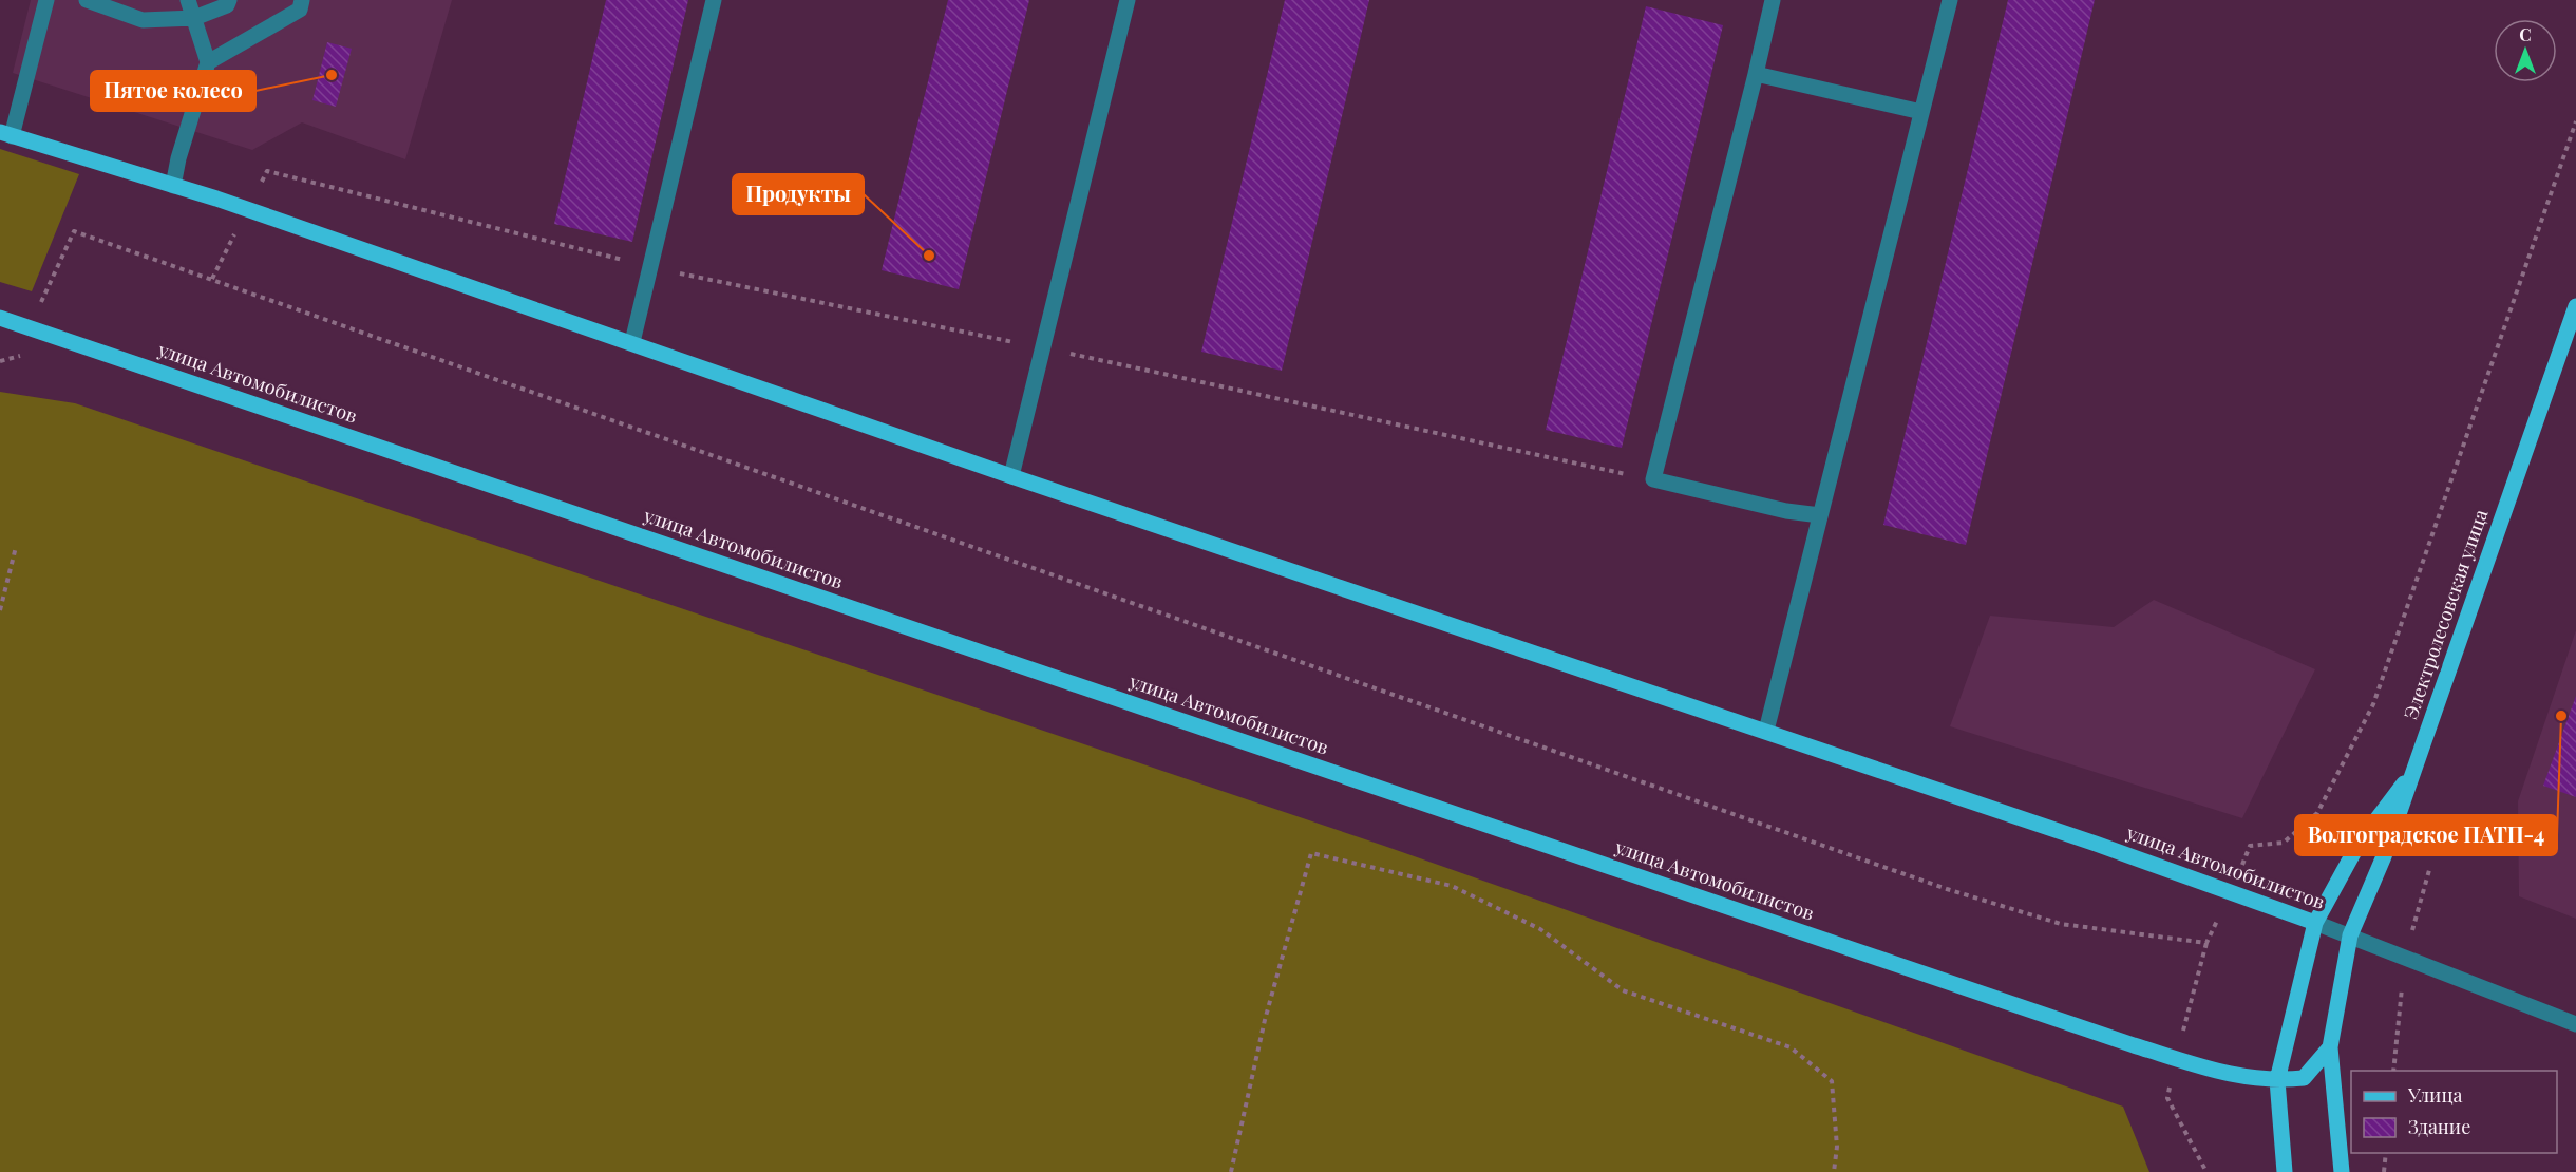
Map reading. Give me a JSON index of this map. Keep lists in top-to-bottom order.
{
  "streets": {
    "main road": ["улица Автомобилистов", "Электролесовская улица"]
  },
  "crossings": [
    ["улица Автомобилистов", "Электролесовская улица"]
  ],
  "places": ["Пятое колесо", "Продукты", "Волгоградское ПАТП-4"],
  "legend": ["Улица", "Здание"],
  "north": "top"
}
